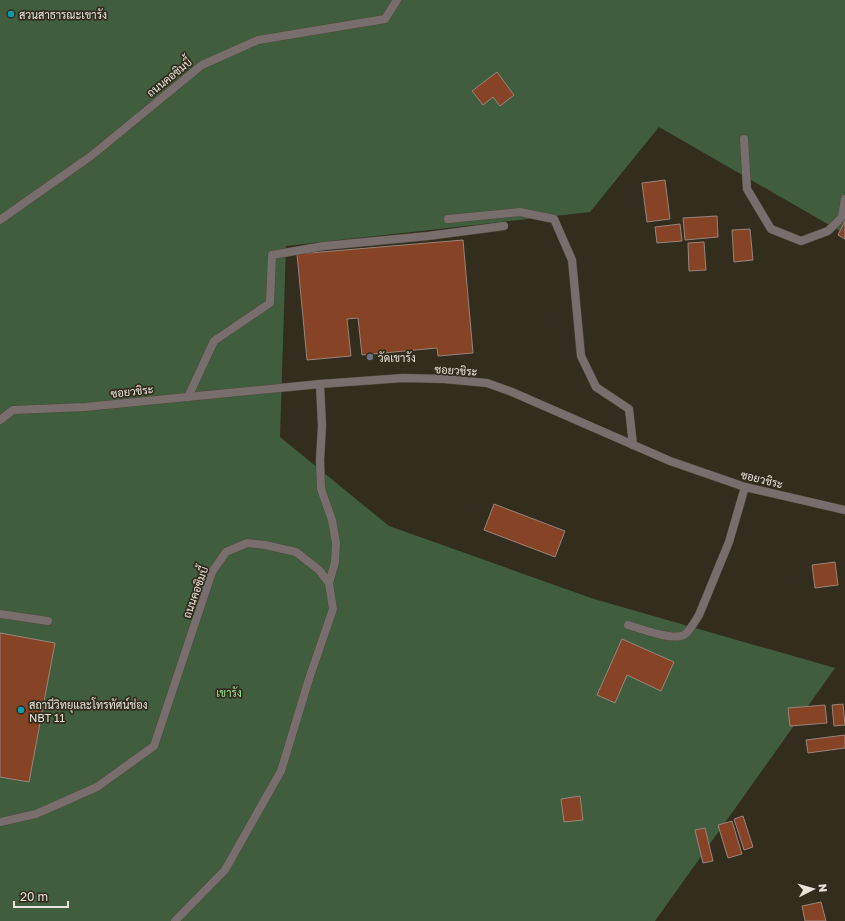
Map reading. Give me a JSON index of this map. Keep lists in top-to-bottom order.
{
  "streets": {
    "street": ["ถนนคอซิมบี้", "ซอยวชิระ"]
  },
  "parks": ["เขารัง"],
  "places": ["สวนสาธารณะเขารัง", "วัดเขารัง", "สถานีวิทยุและโทรทัศน์ช่อง NBT 11"],
  "scale_bar": "20 m",
  "north": "right"
}
